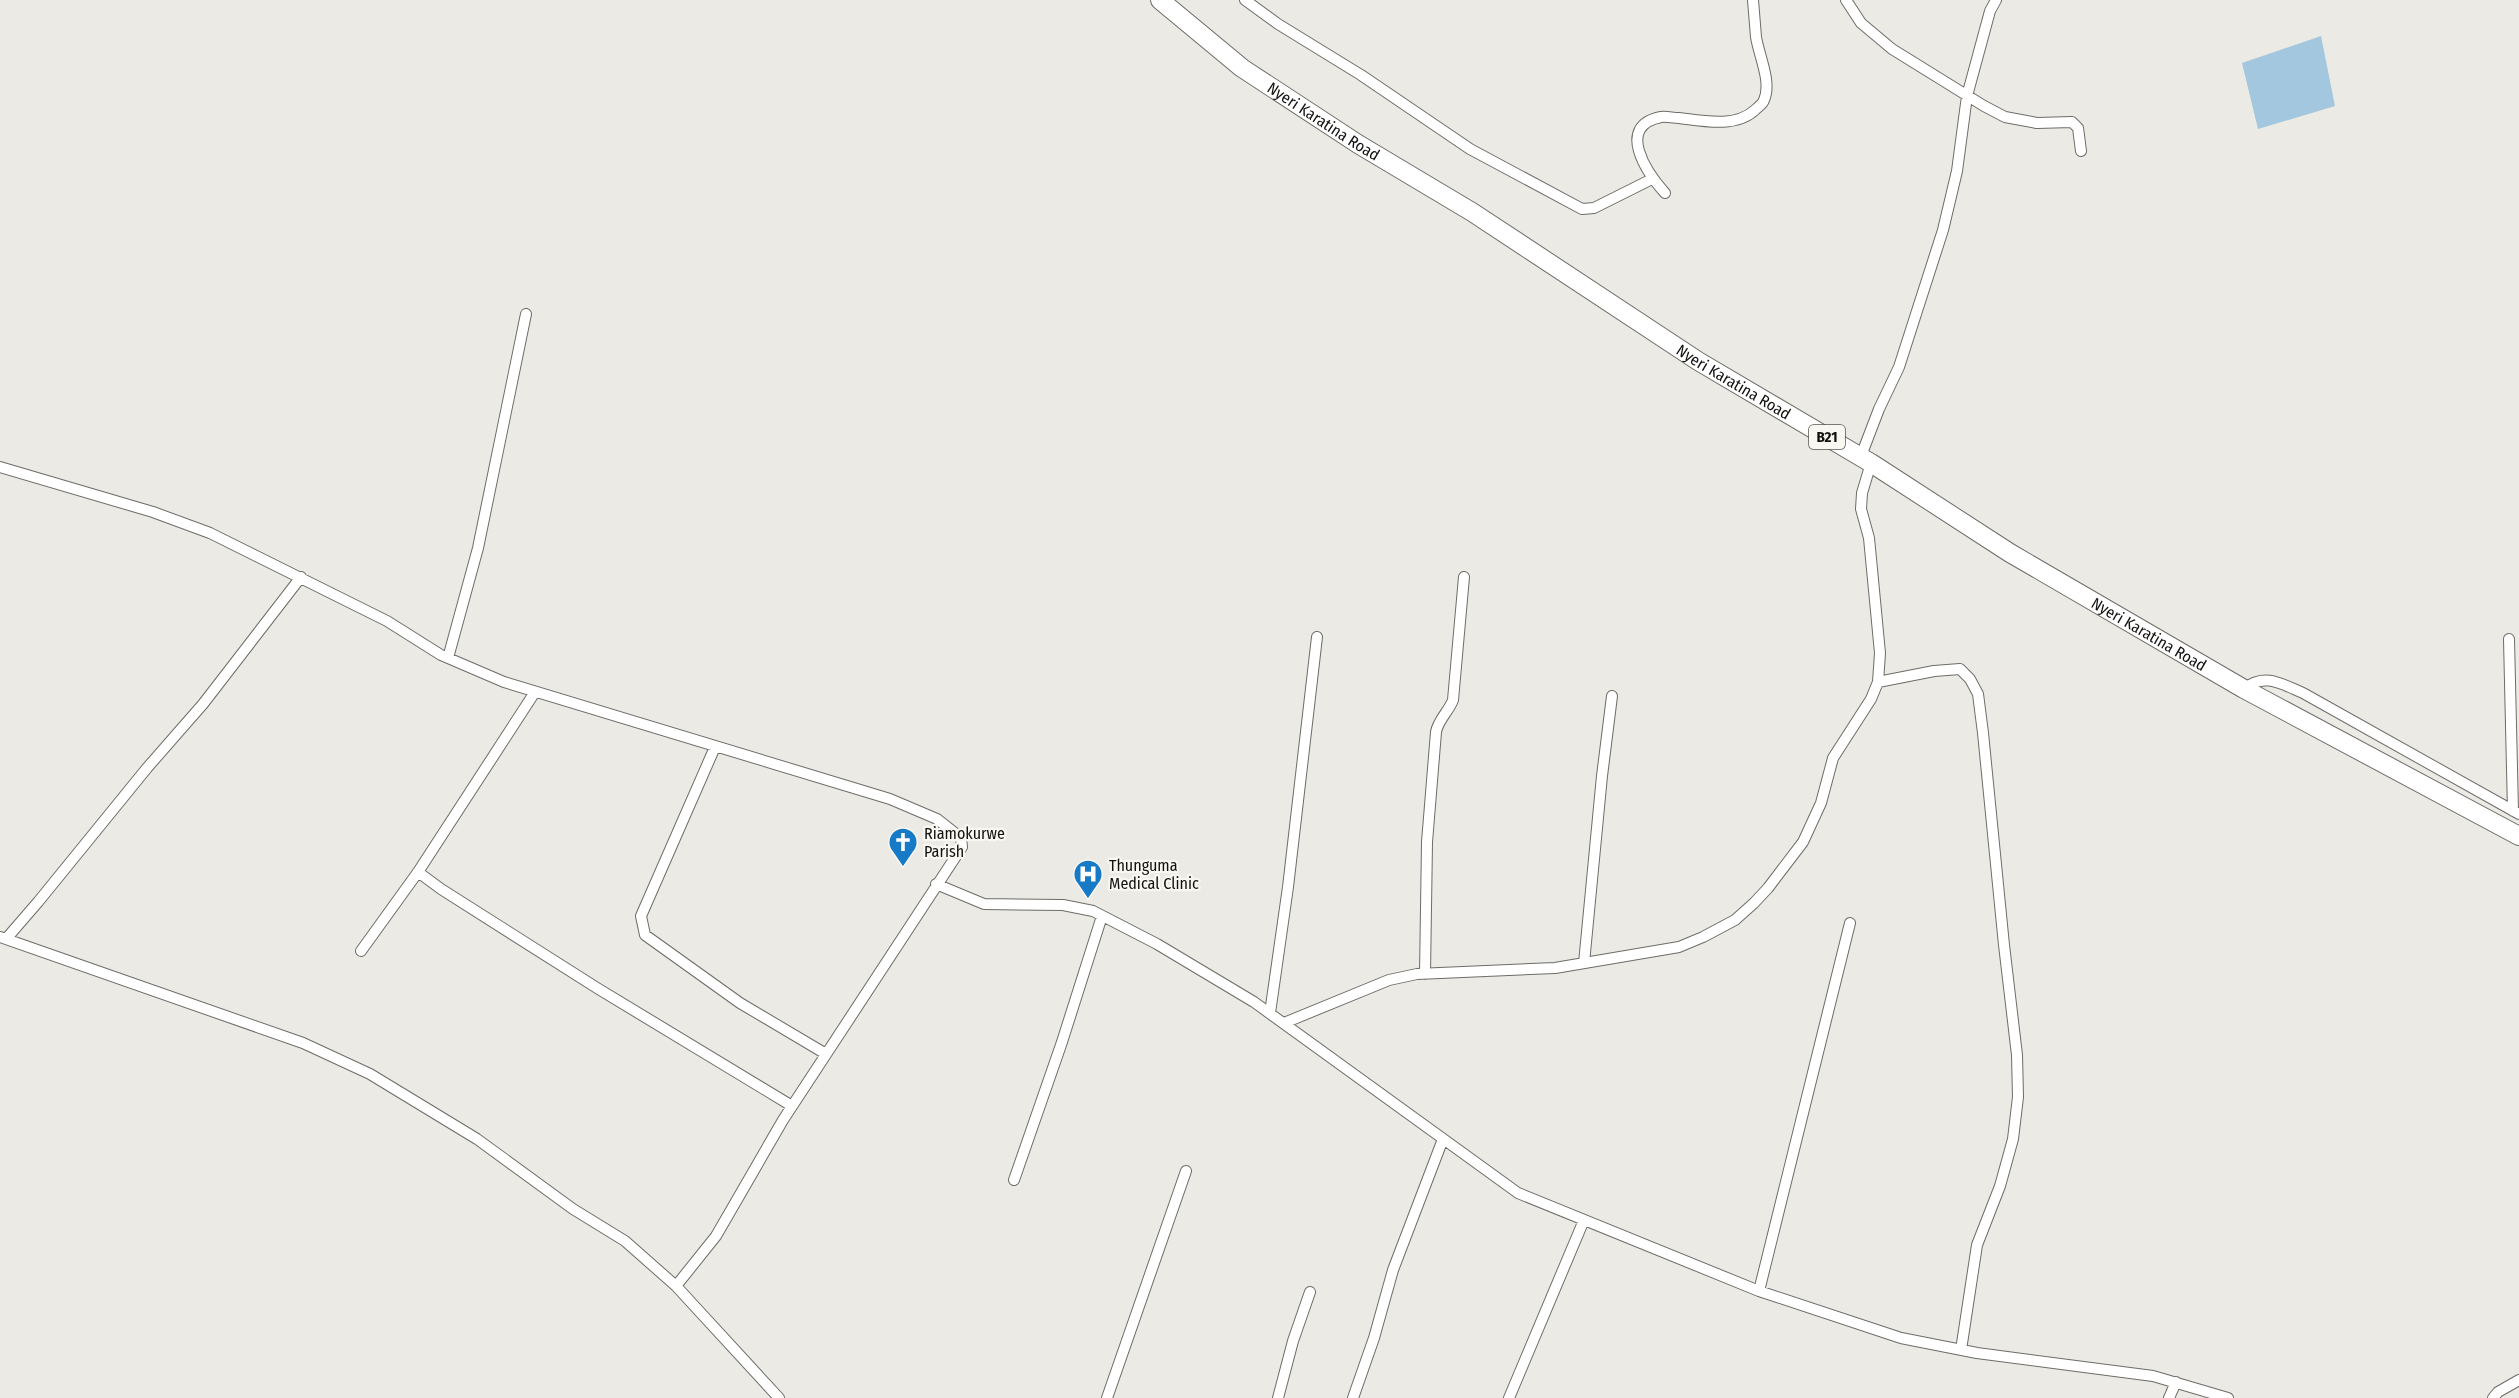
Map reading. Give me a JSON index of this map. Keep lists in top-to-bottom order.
{
  "streets": {
    "highway": ["Nyeri Karatina Road", "B21"]
  },
  "places": {
    "church": ["Riamokurwe Parish"],
    "hospital": ["Thunguma Medical Clinic"]
  }
}
